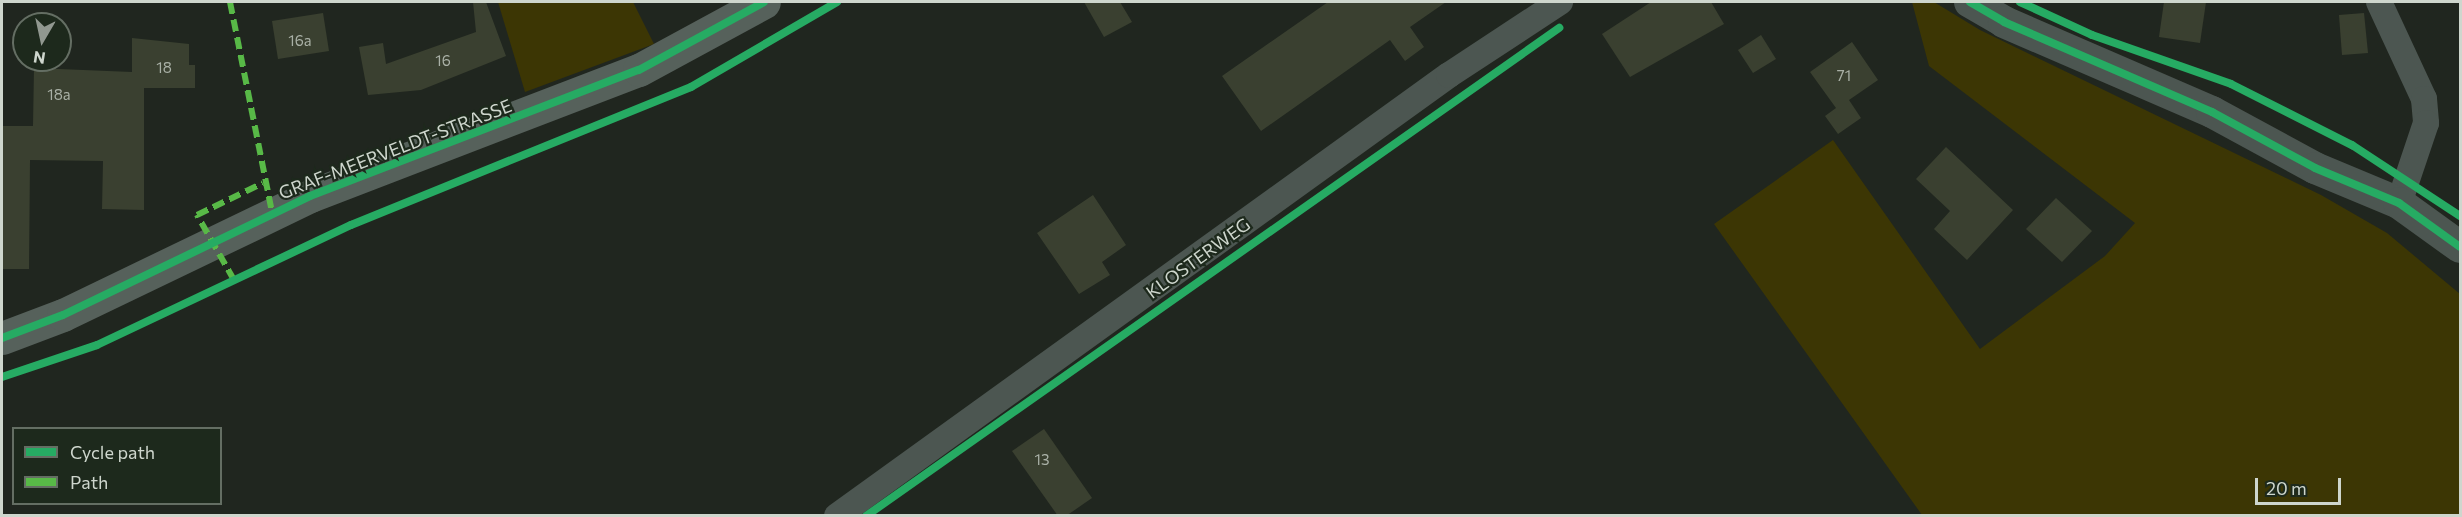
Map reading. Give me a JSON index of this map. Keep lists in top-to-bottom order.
{
  "streets": {
    "main road": ["GRAF-MEERVELDT-STRASSE"],
    "street": ["KLOSTERWEG"]
  },
  "house_numbers": [
    "16a",
    "16",
    "18",
    "71",
    "18a",
    "13"
  ],
  "legend": ["Cycle path", "Path"],
  "scale_bar": "20 m",
  "north": "bottom"
}
